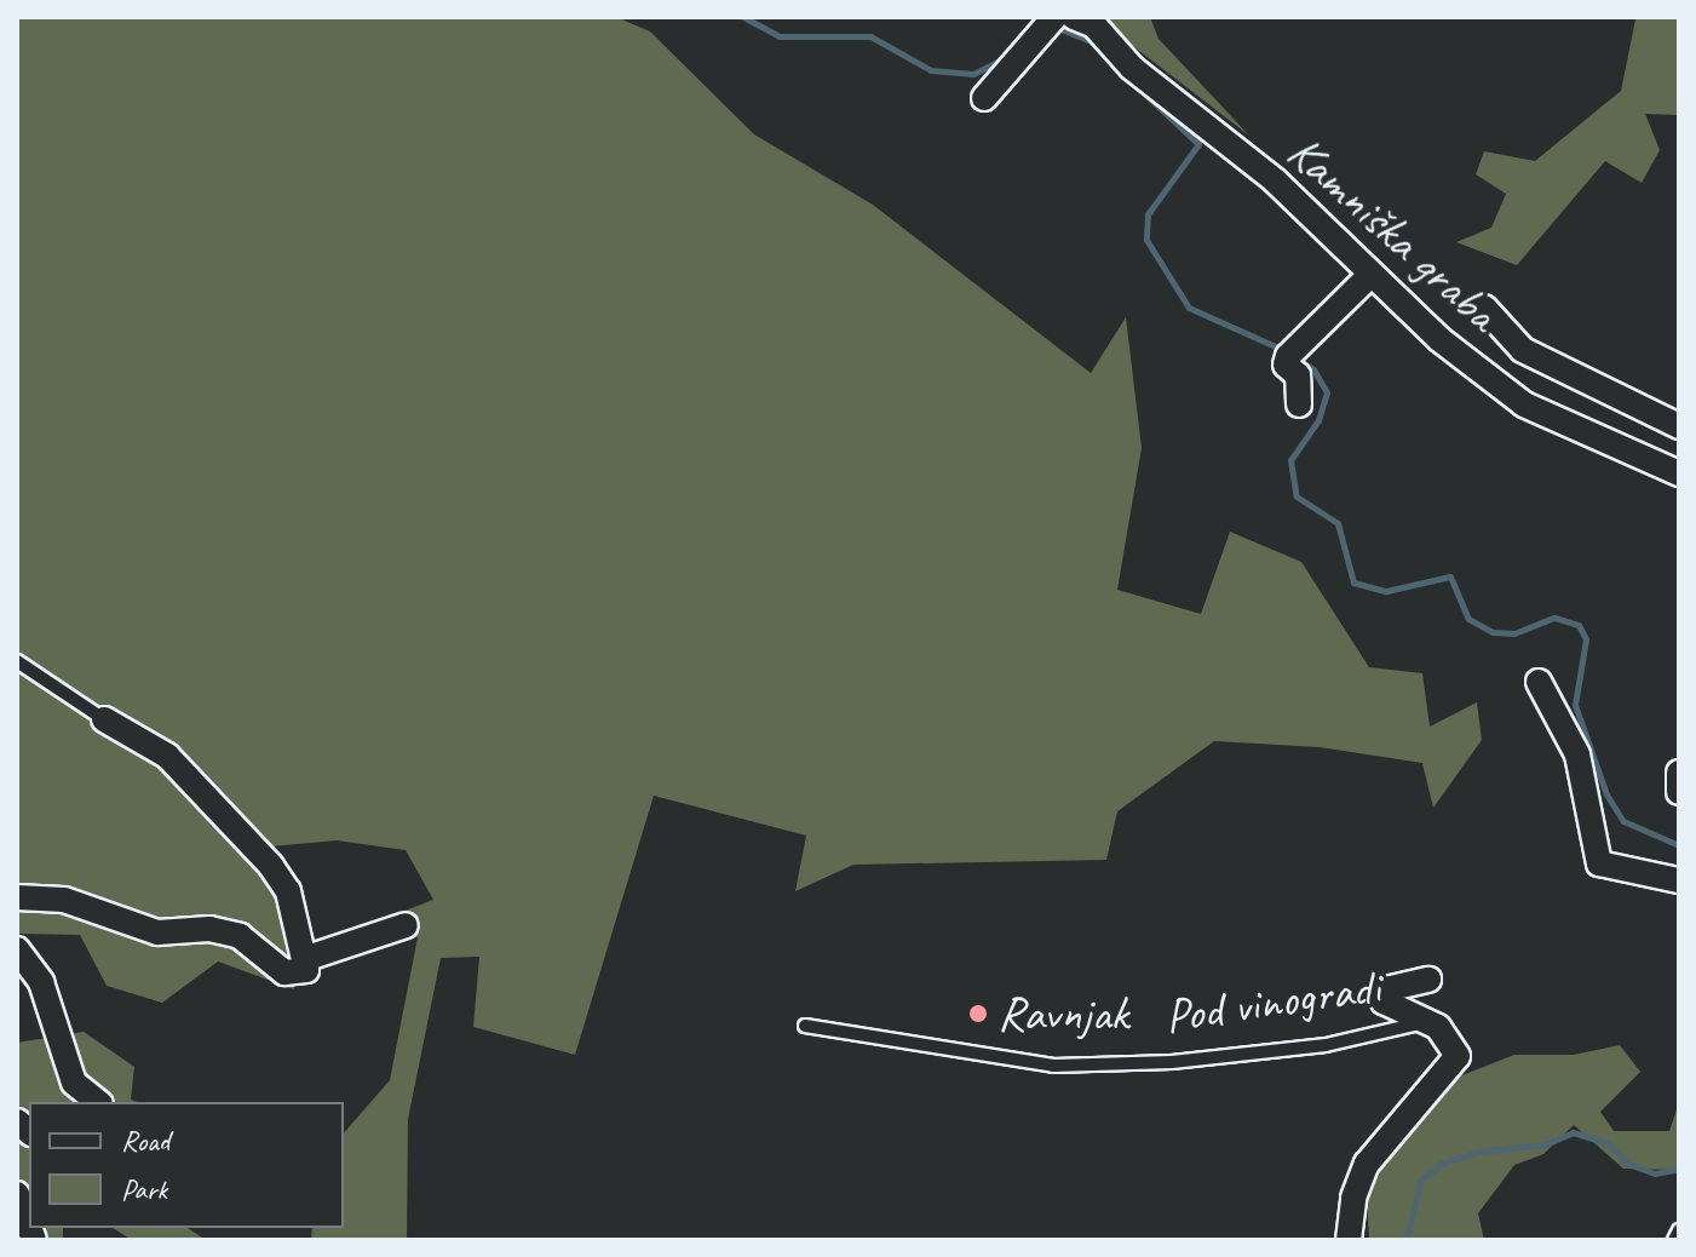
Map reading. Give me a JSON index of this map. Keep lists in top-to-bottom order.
{
  "streets": {
    "street": ["Kamniška graba", "Pod vinogradi"]
  },
  "places": ["Ravnjak"],
  "legend": ["Road", "Park"]
}
